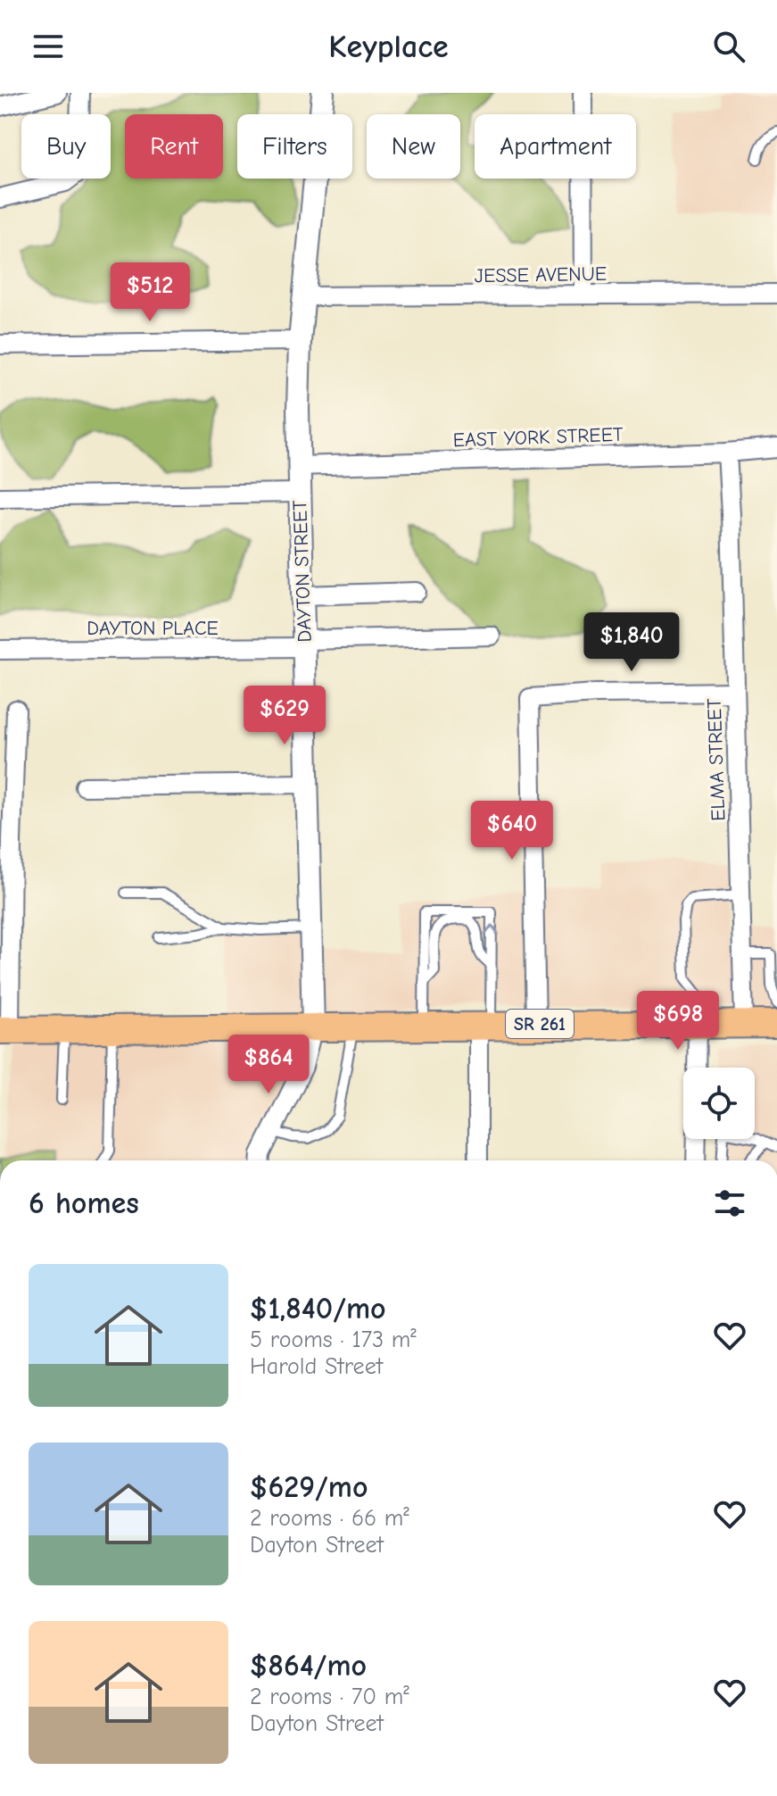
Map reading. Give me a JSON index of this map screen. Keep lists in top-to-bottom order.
{
  "streets": {
    "main road": ["SR 261"],
    "street": [
      "JESSE AVENUE",
      "EAST YORK STREET",
      "DAYTON STREET",
      "DAYTON PLACE",
      "ELMA STREET"
    ]
  },
  "crossings": [
    ["JESSE AVENUE", "DAYTON STREET"],
    ["EAST YORK STREET", "DAYTON STREET"],
    ["EAST YORK STREET", "ELMA STREET"],
    ["DAYTON STREET", "DAYTON PLACE"],
    ["DAYTON STREET", "SR 261"],
    ["ELMA STREET", "SR 261"]
  ],
  "page": {
    "header": "Keyplace",
    "chip": [
      "Buy",
      "Rent",
      "Filters",
      "New",
      "Apartment"
    ],
    "price": [
      "$512",
      "$1,840",
      "$629",
      "$640",
      "$698",
      "$864"
    ],
    "heading": "6 homes",
    "list": [
      {
        "name": "$1,840/mo",
        "note": "5 rooms · 173 m² · Harold Street"
      },
      {
        "name": "$629/mo",
        "note": "2 rooms · 66 m² · Dayton Street"
      },
      {
        "name": "$864/mo",
        "note": "2 rooms · 70 m² · Dayton Street"
      }
    ]
  }
}
